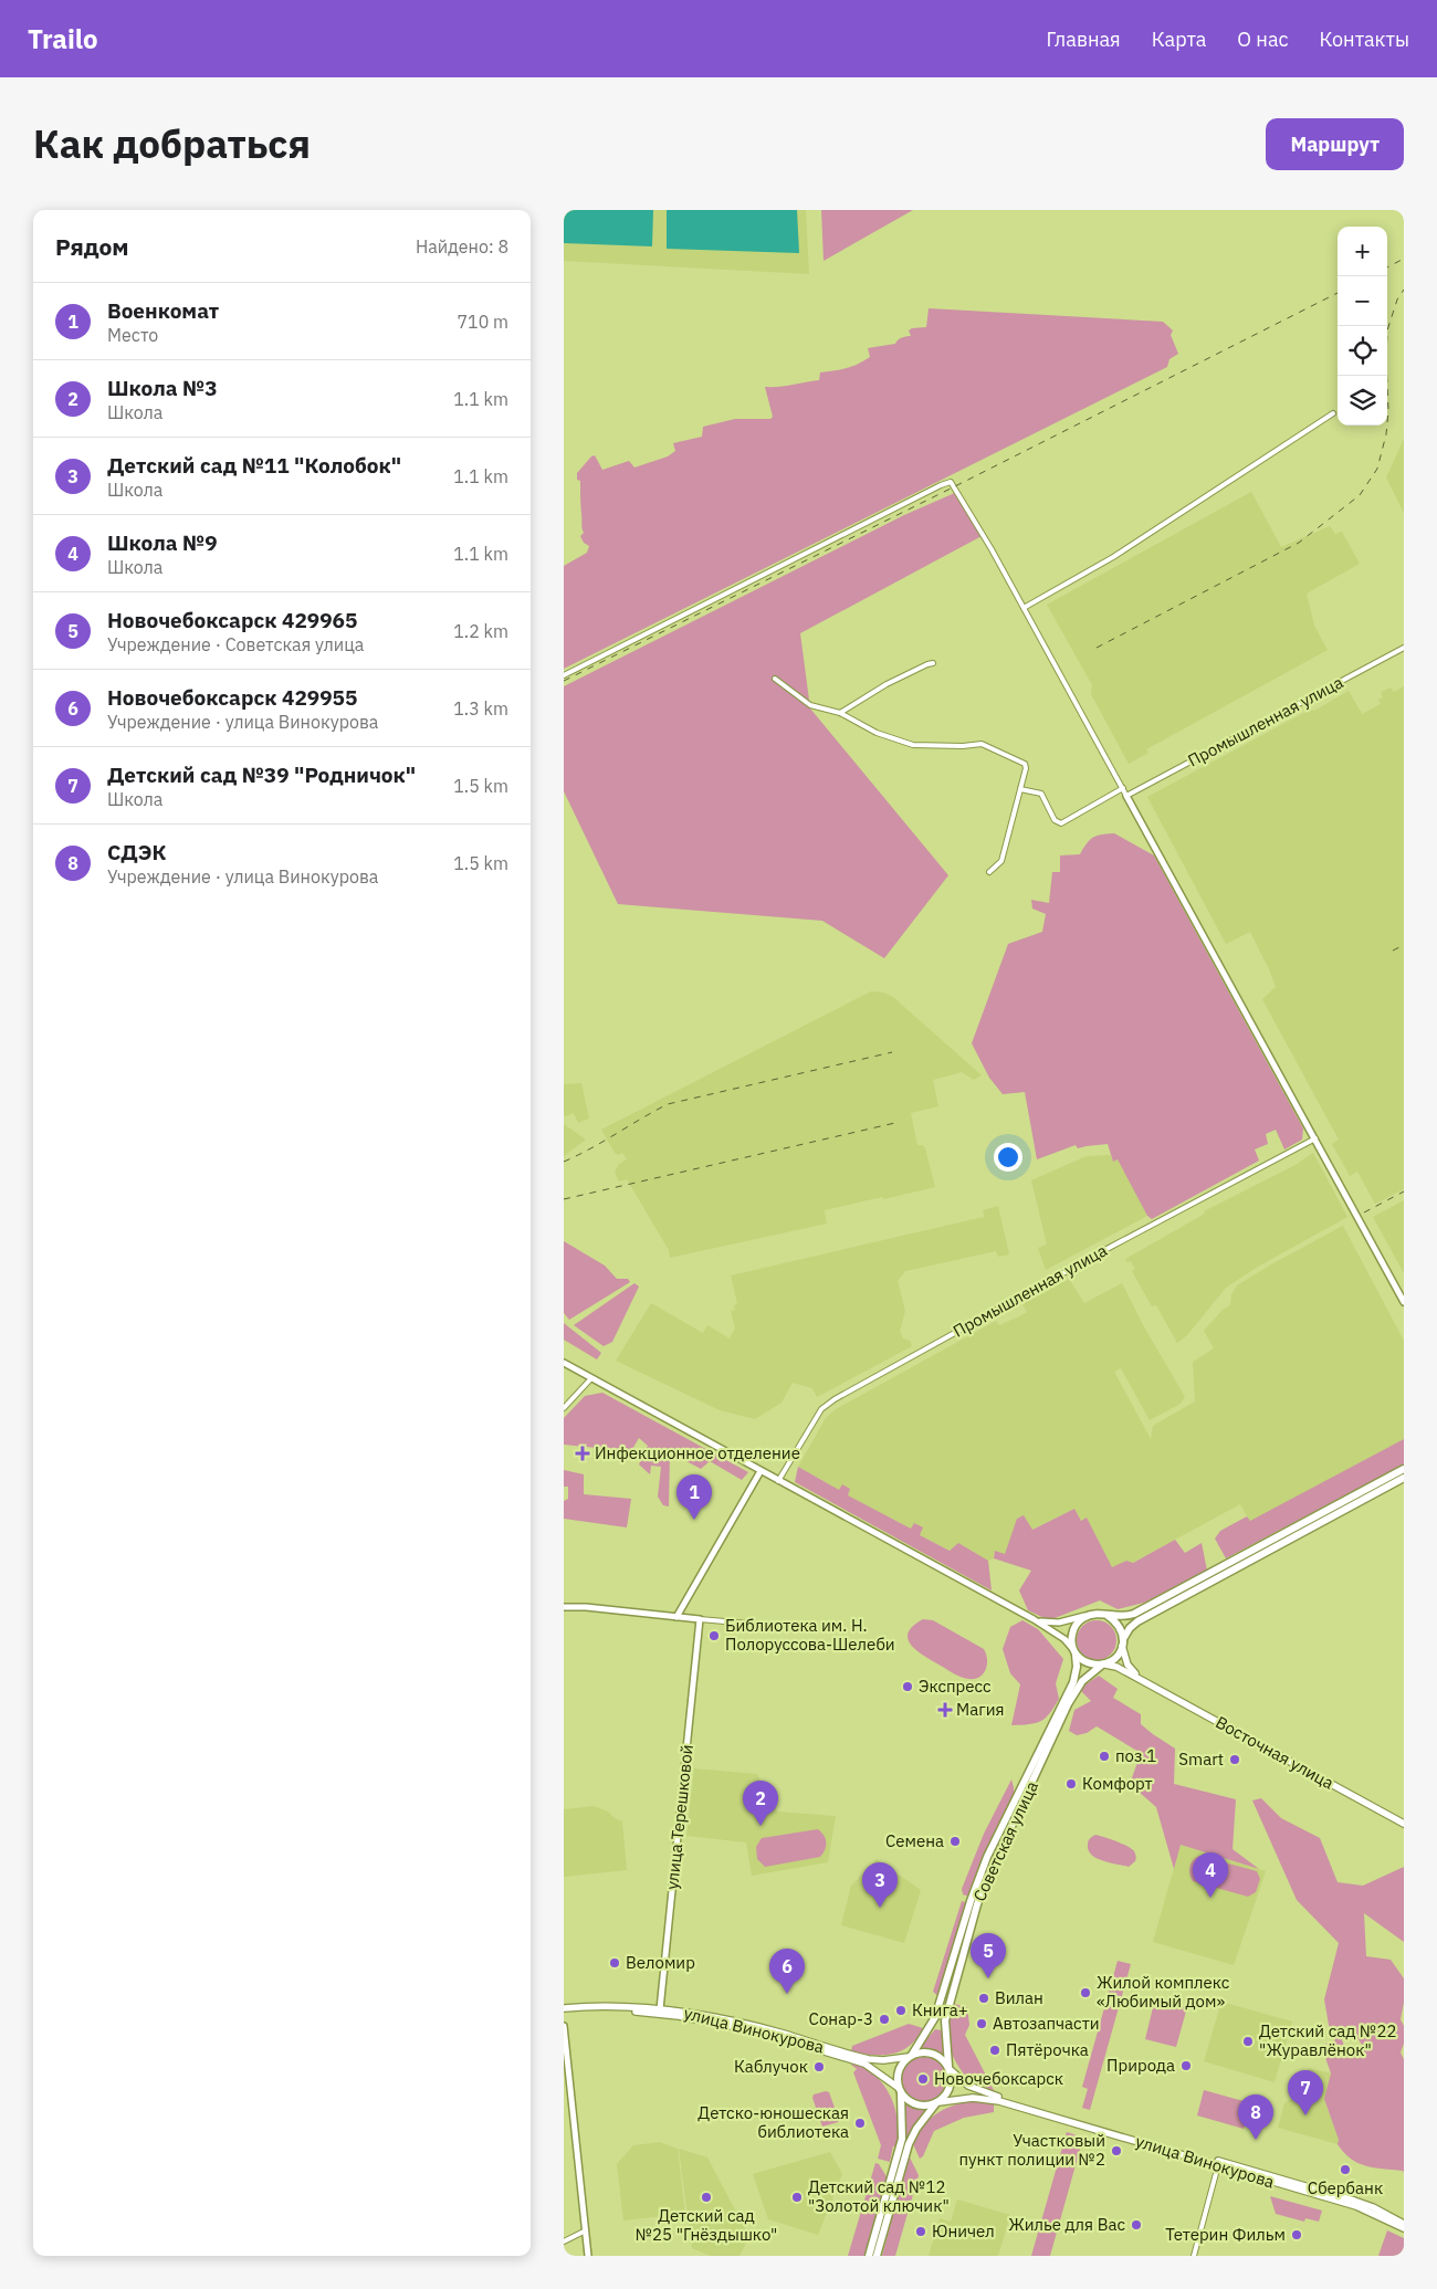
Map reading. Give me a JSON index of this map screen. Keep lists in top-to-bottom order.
{
  "streets": {
    "main road": ["Восточная улица", "Советская улица", "улица Винокурова"],
    "street": ["Промышленная улица", "улица Терешковой"]
  },
  "crossings": [
    ["Восточная улица", "Советская улица"],
    ["улица Терешковой", "улица Винокурова"],
    ["Советская улица", "улица Винокурова"]
  ],
  "places": {
    "health": ["Инфекционное отделение", "Магия"],
    "other": [
      "Библиотека им. Н. Полоруссова-Шелеби",
      "Экспресс",
      "поз.1",
      "Smart",
      "Комфорт",
      "Семена",
      "Веломир",
      "Жилой комплекс «Любимый дом»",
      "Вилан",
      "Книга+",
      "Сонар-3",
      "Автозапчасти",
      "Детский сад №22 \"Журавлёнок\"",
      "Пятёрочка",
      "Природа",
      "Каблучок",
      "Новочебоксарск",
      "Детско-юношеская библиотека",
      "Участковый пункт полиции №2",
      "Сбербанк",
      "Детский сад №25 \"Гнёздышко\"",
      "Детский сад №12 \"Золотой ключик\"",
      "Жилье для Вас",
      "Юничел",
      "Тетерин Фильм"
    ]
  },
  "page": {
    "header": "Trailo",
    "nav": [
      "Главная",
      "Карта",
      "О нас",
      "Контакты"
    ],
    "title": "Как добраться",
    "buttons": "Маршрут",
    "heading": ["Рядом", "Найдено: 8"],
    "map_buttons": ["+", "−"],
    "list": [
      {
        "mark": "1",
        "name": "Военкомат",
        "note": "Место",
        "value": "710 m"
      },
      {
        "mark": "2",
        "name": "Школа №3",
        "note": "Школа",
        "value": "1.1 km"
      },
      {
        "mark": "3",
        "name": "Детский сад №11 \"Колобок\"",
        "note": "Школа",
        "value": "1.1 km"
      },
      {
        "mark": "4",
        "name": "Школа №9",
        "note": "Школа",
        "value": "1.1 km"
      },
      {
        "mark": "5",
        "name": "Новочебоксарск 429965",
        "note": "Учреждение · Советская улица",
        "value": "1.2 km"
      },
      {
        "mark": "6",
        "name": "Новочебоксарск 429955",
        "note": "Учреждение · улица Винокурова",
        "value": "1.3 km"
      },
      {
        "mark": "7",
        "name": "Детский сад №39 \"Родничок\"",
        "note": "Школа",
        "value": "1.5 km"
      },
      {
        "mark": "8",
        "name": "СДЭК",
        "note": "Учреждение · улица Винокурова",
        "value": "1.5 km"
      }
    ],
    "pins": [
      "1",
      "2",
      "4",
      "3",
      "5",
      "6",
      "7",
      "8"
    ]
  }
}
